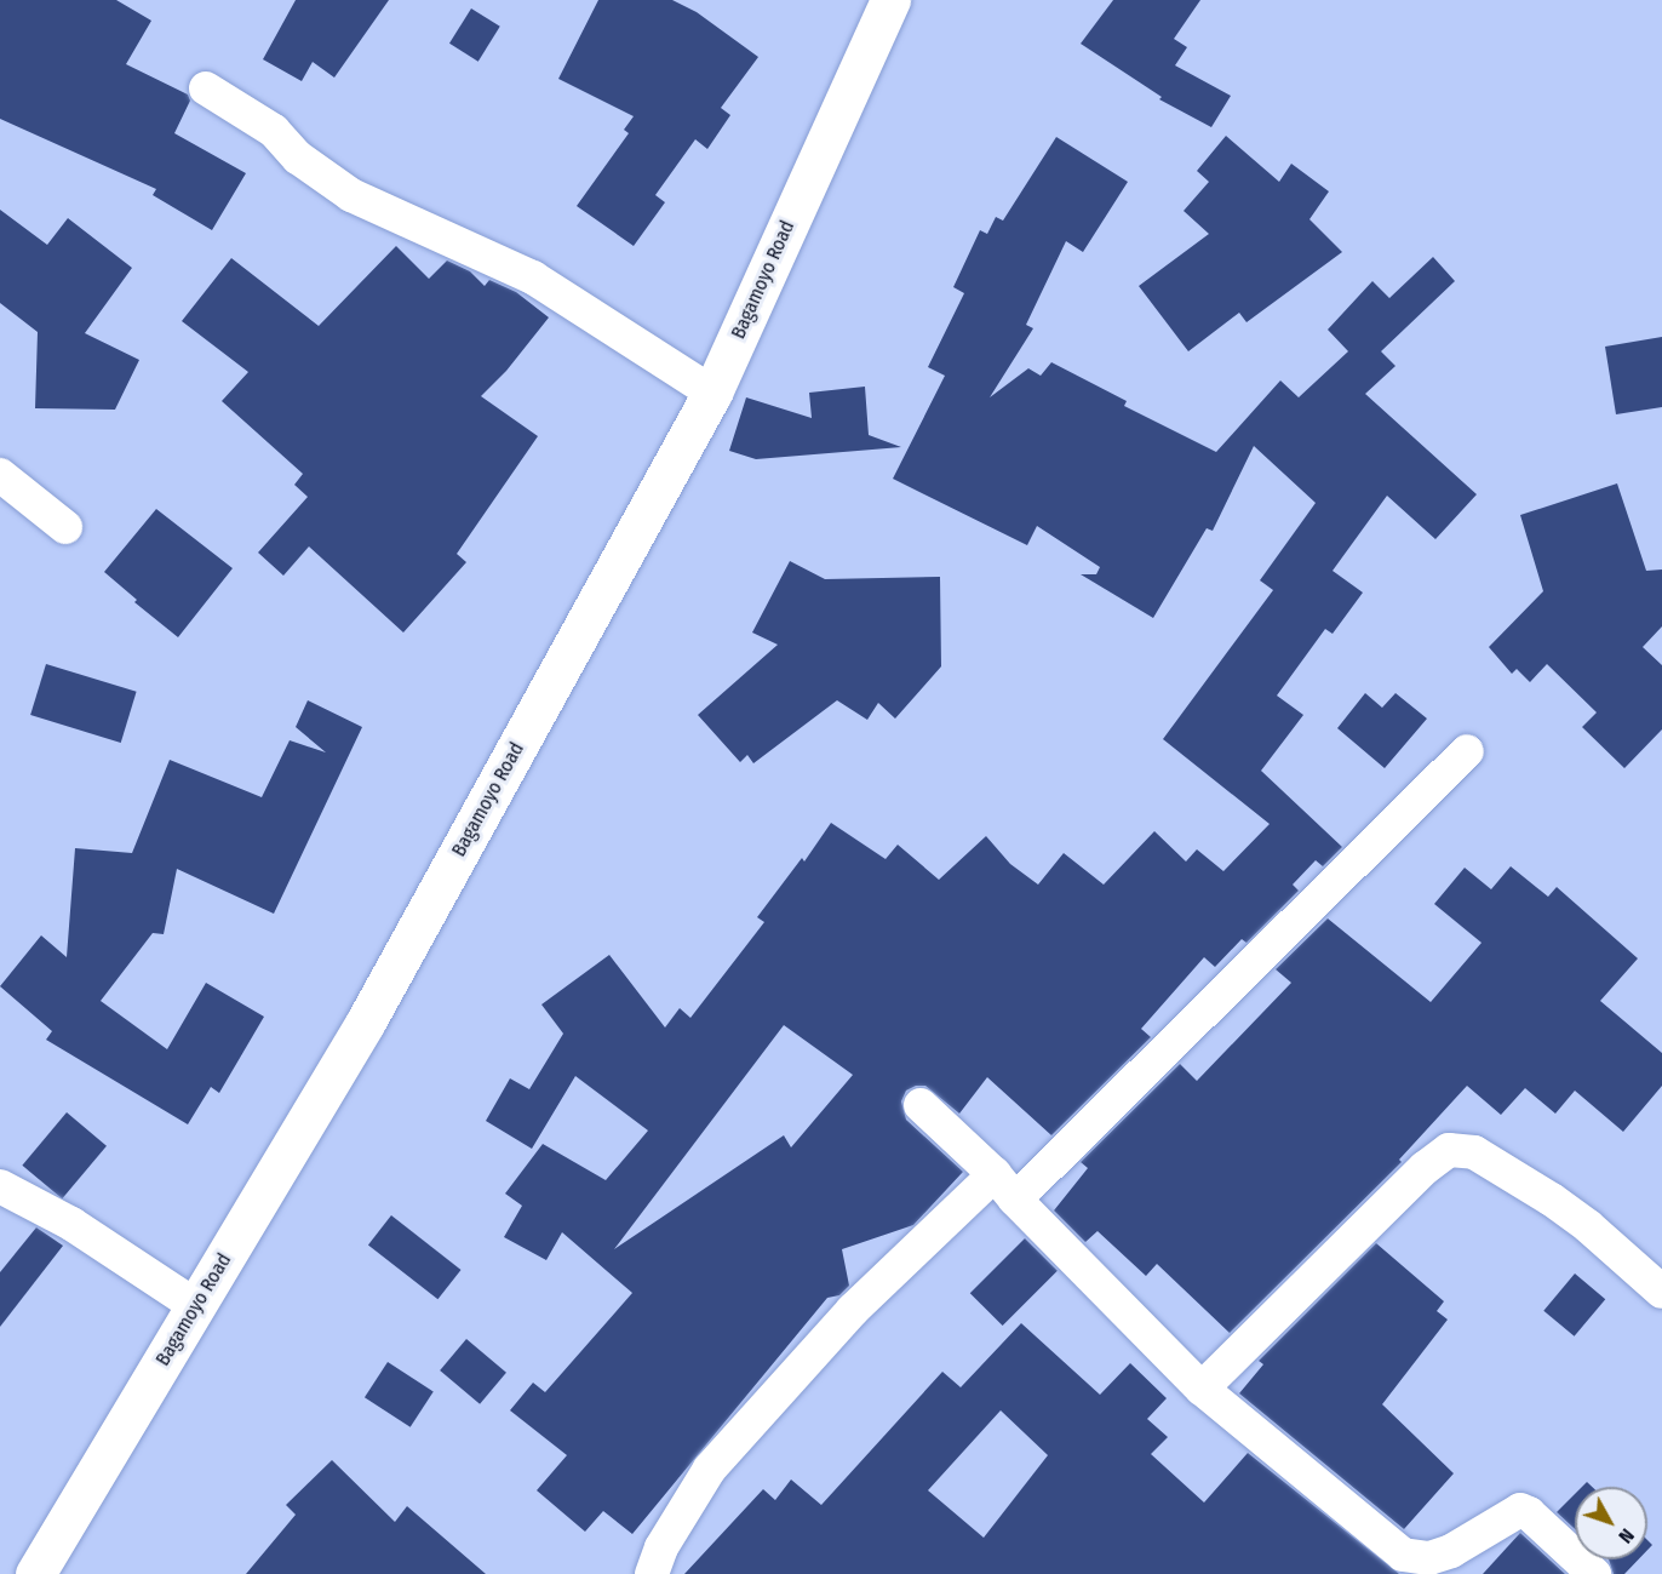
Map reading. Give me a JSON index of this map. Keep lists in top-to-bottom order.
{
  "streets": {
    "highway": ["Bagamoyo Road"]
  },
  "north": "bottom right"
}
